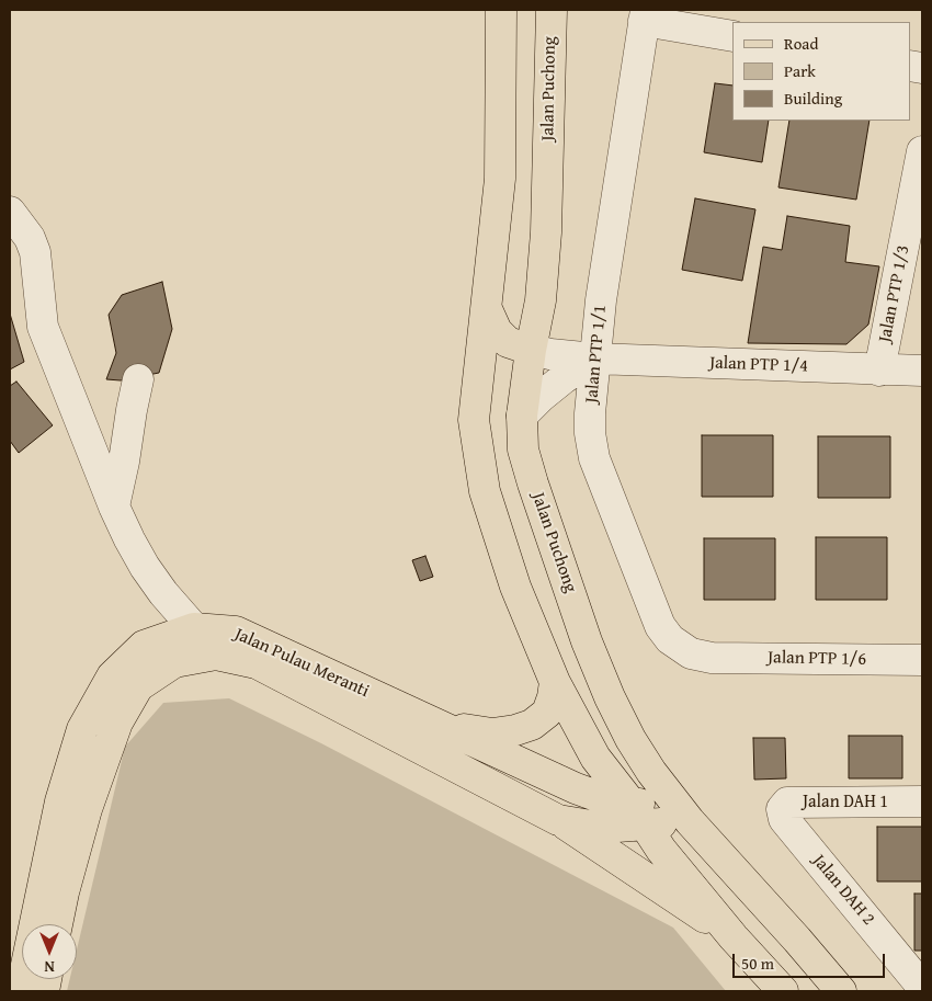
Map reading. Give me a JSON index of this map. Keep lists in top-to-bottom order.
{
  "streets": {
    "main road": ["Jalan Puchong", "Jalan Pulau Meranti"],
    "street": [
      "Jalan PTP 1/3",
      "Jalan PTP 1/1",
      "Jalan PTP 1/4",
      "Jalan PTP 1/6",
      "Jalan DAH 1",
      "Jalan DAH 2"
    ]
  },
  "crossings": [
    ["Jalan Puchong", "Jalan PTP 1/4"],
    ["Jalan Puchong", "Jalan Pulau Meranti"],
    ["Jalan PTP 1/3", "Jalan PTP 1/4"],
    ["Jalan PTP 1/1", "Jalan PTP 1/4"],
    ["Jalan PTP 1/1", "Jalan PTP 1/6"],
    ["Jalan DAH 1", "Jalan DAH 2"]
  ],
  "legend": ["Road", "Park", "Building"],
  "scale_bar": "50 m",
  "north": "bottom"
}
